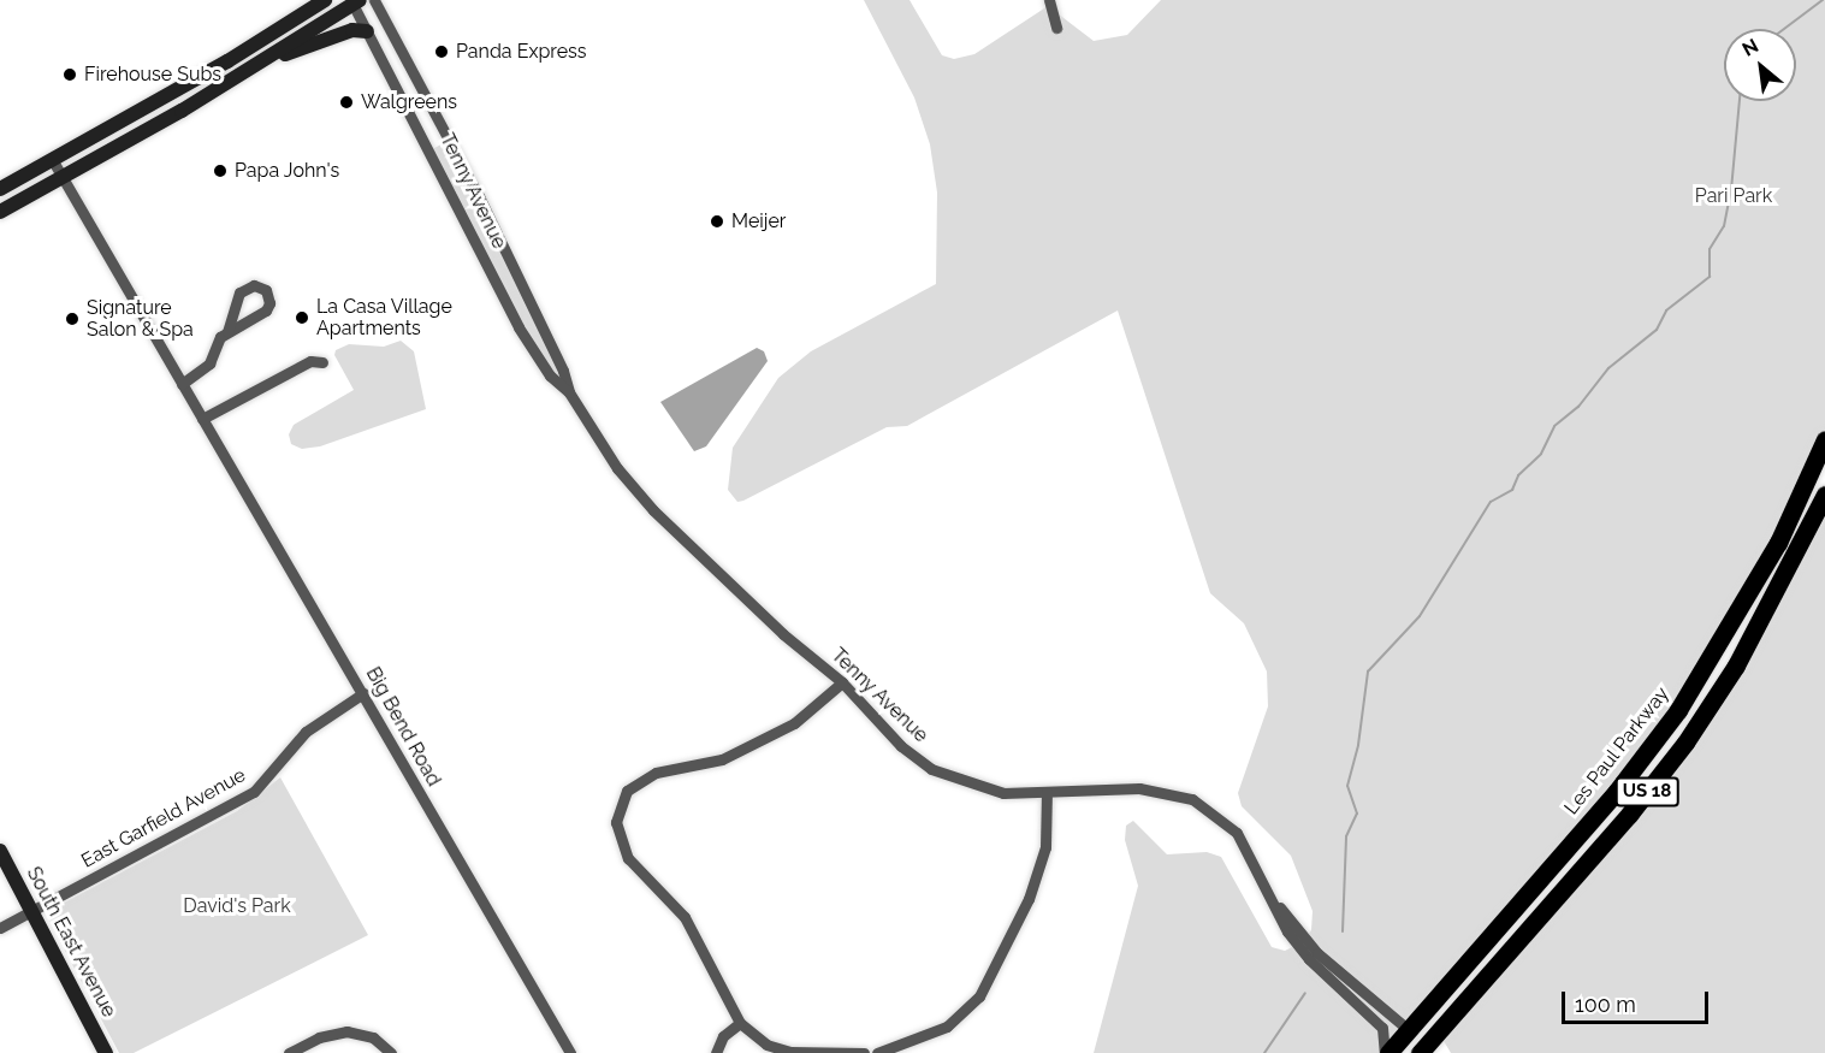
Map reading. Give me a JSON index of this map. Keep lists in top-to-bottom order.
{
  "streets": {
    "main road": ["Les Paul Parkway", "US 18", "South East Avenue"],
    "street": ["Tenny Avenue", "Big Bend Road", "East Garfield Avenue"]
  },
  "crossings": [
    ["Tenny Avenue", "Les Paul Parkway"],
    ["Big Bend Road", "East Garfield Avenue"],
    ["East Garfield Avenue", "South East Avenue"]
  ],
  "parks": ["Pari Park", "David's Park"],
  "places": [
    "Panda Express",
    "Firehouse Subs",
    "Walgreens",
    "Papa John's",
    "Meijer",
    "La Casa Village Apartments",
    "Signature Salon & Spa"
  ],
  "scale_bar": "100 m",
  "north": "top left"
}
